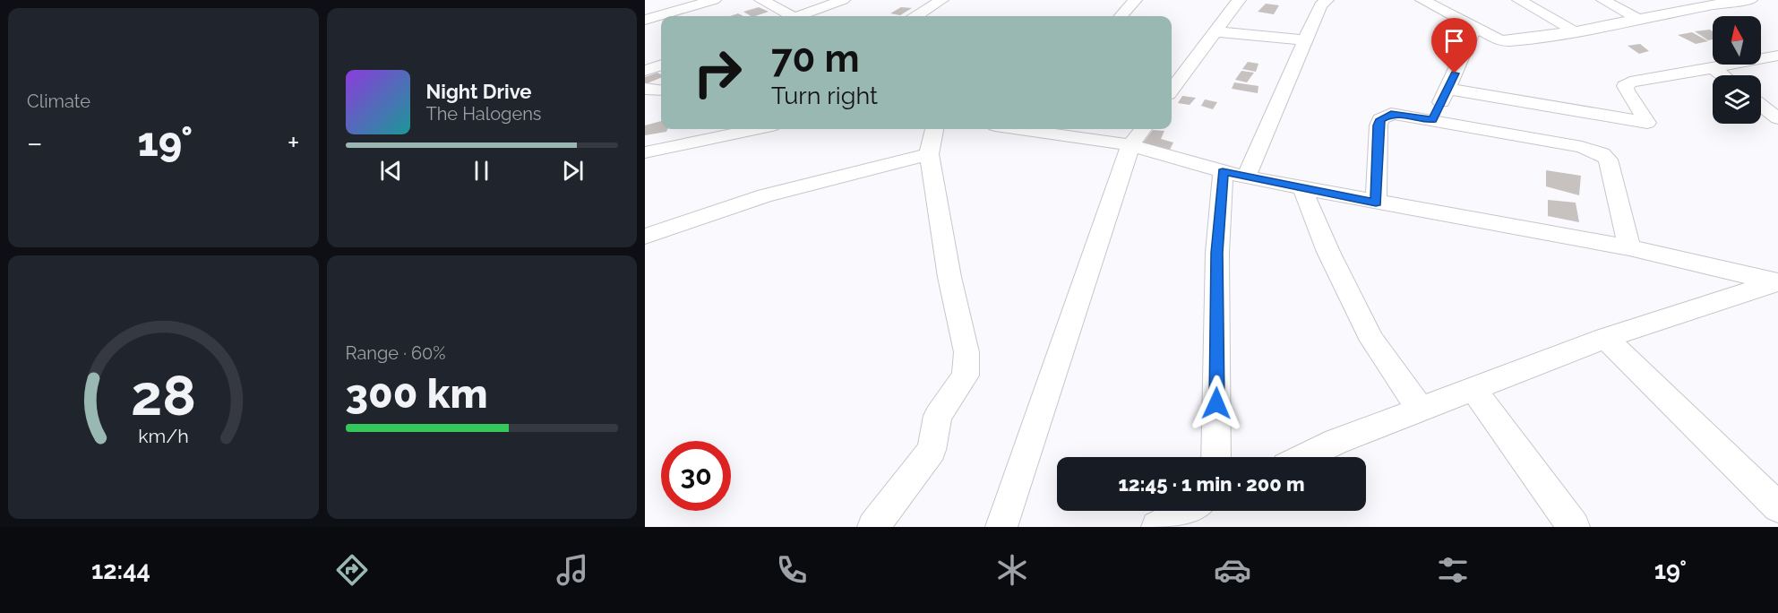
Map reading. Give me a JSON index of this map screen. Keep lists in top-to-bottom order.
{
  "north": "top",
  "page": {
    "tile": [
      "Climate",
      ["Range · 60%", "300 km"]
    ],
    "turn": ["70 m", "Turn right"],
    "song": ["Night Drive", "The Halogens"],
    "heat": ["−", "19°", "+"],
    "limit": "30",
    "trip": "12:45 · 1 min · 200 m",
    "tabs": ["12:44", "19°"],
    "gauge": ["28", "km/h"]
  }
}
